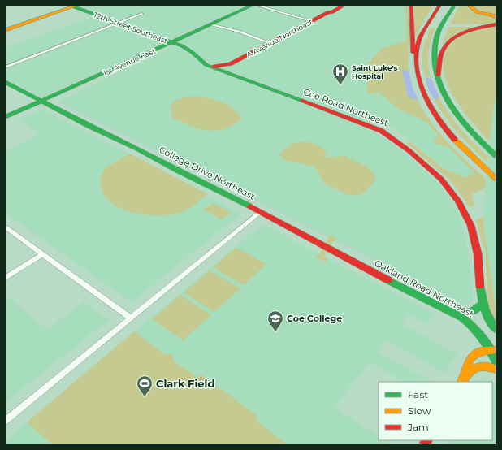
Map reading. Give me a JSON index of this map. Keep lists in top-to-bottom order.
{
  "streets": {
    "main road": [
      "12th Street Southeast",
      "A Avenue Northeast",
      "1st Avenue East",
      "Coe Road Northeast",
      "College Drive Northeast",
      "Oakland Road Northeast"
    ]
  },
  "crossings": [
    ["12th Street Southeast", "1st Avenue East"],
    ["12th Street Southeast", "Coe Road Northeast"],
    ["A Avenue Northeast", "Coe Road Northeast"],
    ["1st Avenue East", "Coe Road Northeast"],
    ["1st Avenue East", "College Drive Northeast"],
    ["College Drive Northeast", "Oakland Road Northeast"]
  ],
  "places": {
    "hospital": ["Saint Luke's Hospital"],
    "school or university": ["Coe College"],
    "sports": ["Clark Field"]
  },
  "legend": ["Fast", "Slow", "Jam"]
}
